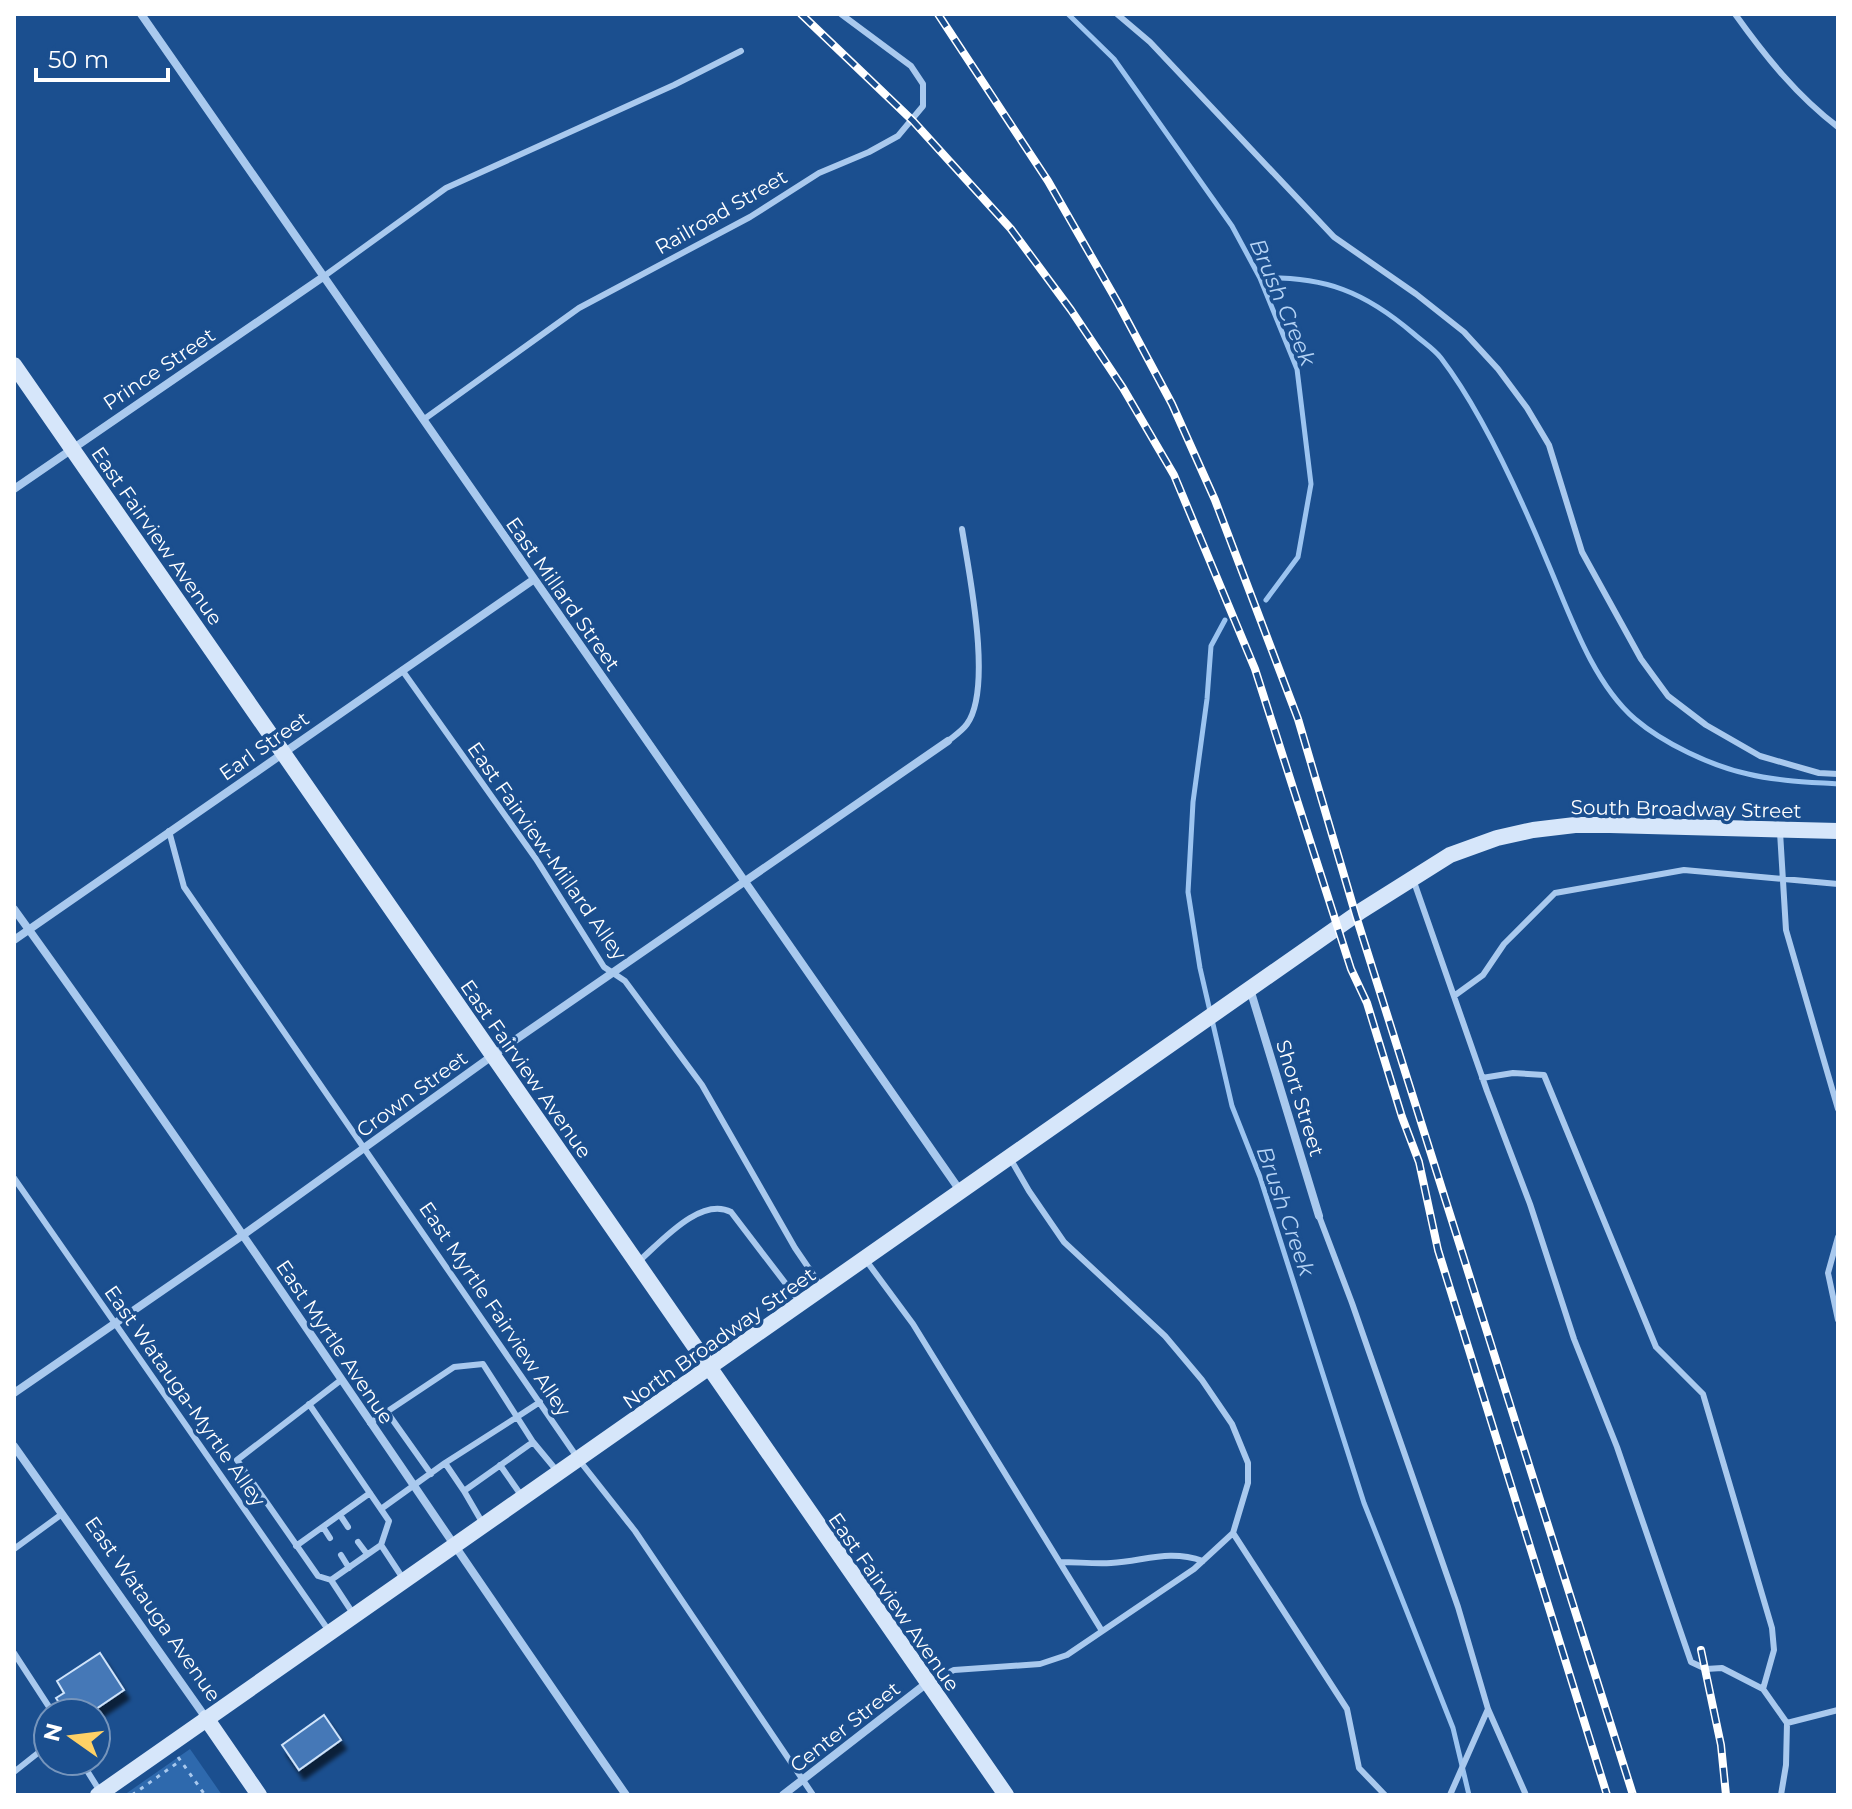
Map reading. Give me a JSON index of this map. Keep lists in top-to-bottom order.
{
  "streets": {
    "street": [
      "Prince Street",
      "East Fairview Avenue",
      "East Millard Street",
      "Earl Street",
      "South Broadway Street",
      "Crown Street",
      "Short Street",
      "North Broadway Street",
      "East Myrtle Avenue",
      "East Watauga Avenue",
      "Center Street"
    ],
    "lane": [
      "Railroad Street",
      "East Fairview-Millard Alley",
      "East Myrtle Fairview Alley",
      "East Watauga-Myrtle Alley"
    ]
  },
  "crossings": [
    ["Railroad Street", "East Millard Street"],
    ["Prince Street", "East Fairview Avenue"],
    ["Prince Street", "East Millard Street"],
    ["East Fairview Avenue", "Earl Street"],
    ["East Fairview Avenue", "Crown Street"],
    ["East Fairview Avenue", "North Broadway Street"],
    ["East Fairview Avenue", "Center Street"],
    ["East Millard Street", "Earl Street"],
    ["East Millard Street", "Crown Street"],
    ["East Millard Street", "North Broadway Street"],
    ["Earl Street", "East Fairview-Millard Alley"],
    ["Earl Street", "East Myrtle Fairview Alley"],
    ["Earl Street", "East Myrtle Avenue"],
    ["South Broadway Street", "North Broadway Street"],
    ["East Fairview-Millard Alley", "Crown Street"],
    ["East Fairview-Millard Alley", "North Broadway Street"],
    ["Crown Street", "East Myrtle Fairview Alley"],
    ["Crown Street", "East Myrtle Avenue"],
    ["Crown Street", "East Watauga-Myrtle Alley"],
    ["Short Street", "North Broadway Street"],
    ["East Myrtle Fairview Alley", "North Broadway Street"],
    ["East Myrtle Fairview Alley", "Center Street"],
    ["North Broadway Street", "East Myrtle Avenue"],
    ["North Broadway Street", "East Watauga-Myrtle Alley"],
    ["North Broadway Street", "East Watauga Avenue"]
  ],
  "water": ["Brush Creek"],
  "scale_bar": "50 m",
  "north": "left"
}
